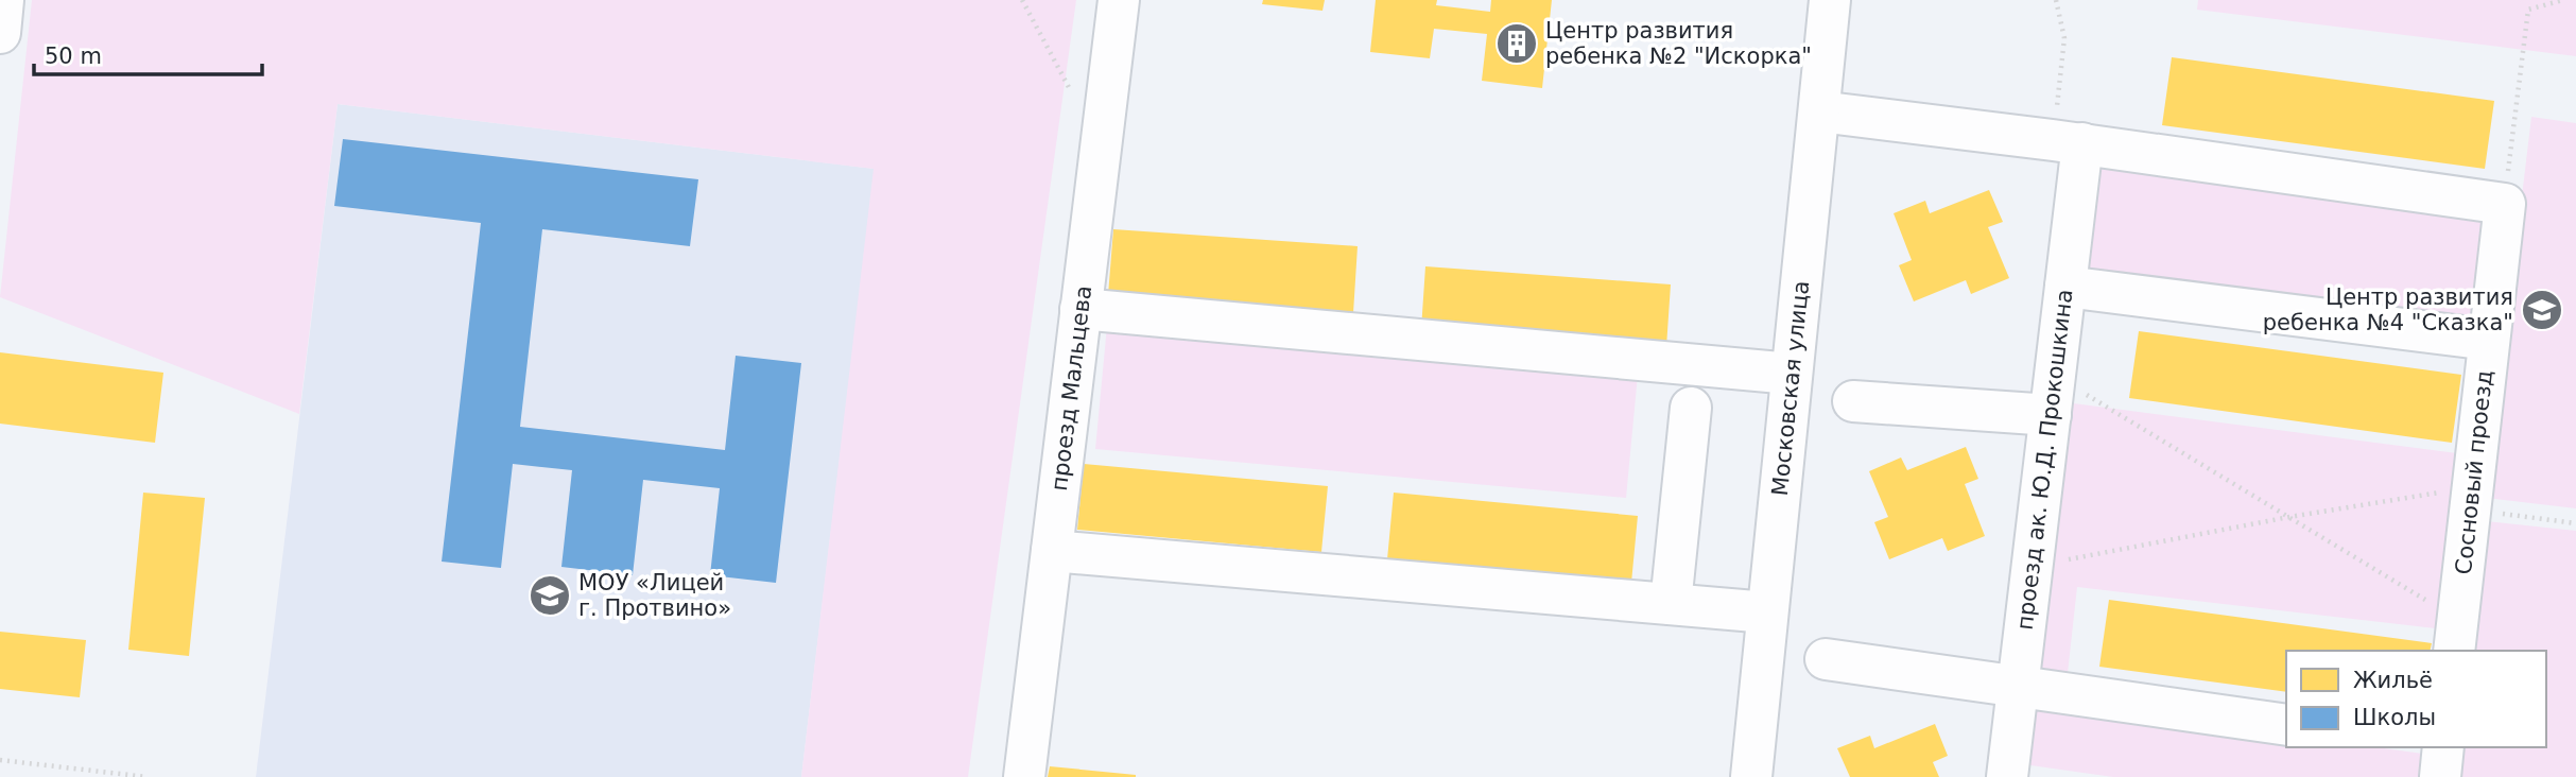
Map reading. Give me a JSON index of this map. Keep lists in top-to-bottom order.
{
  "streets": {
    "street": [
      "проезд Мальцева",
      "Московская улица",
      "проезд ак. Ю.Д. Прокошкина",
      "Сосновый проезд"
    ]
  },
  "places": {
    "building": ["Центр развития ребенка №2 \"Искорка\""],
    "school or university": ["Центр развития ребенка №4 \"Сказка\"", "МОУ «Лицей г. Протвино»"]
  },
  "legend": ["Жильё", "Школы"],
  "scale_bar": "50 m"
}
